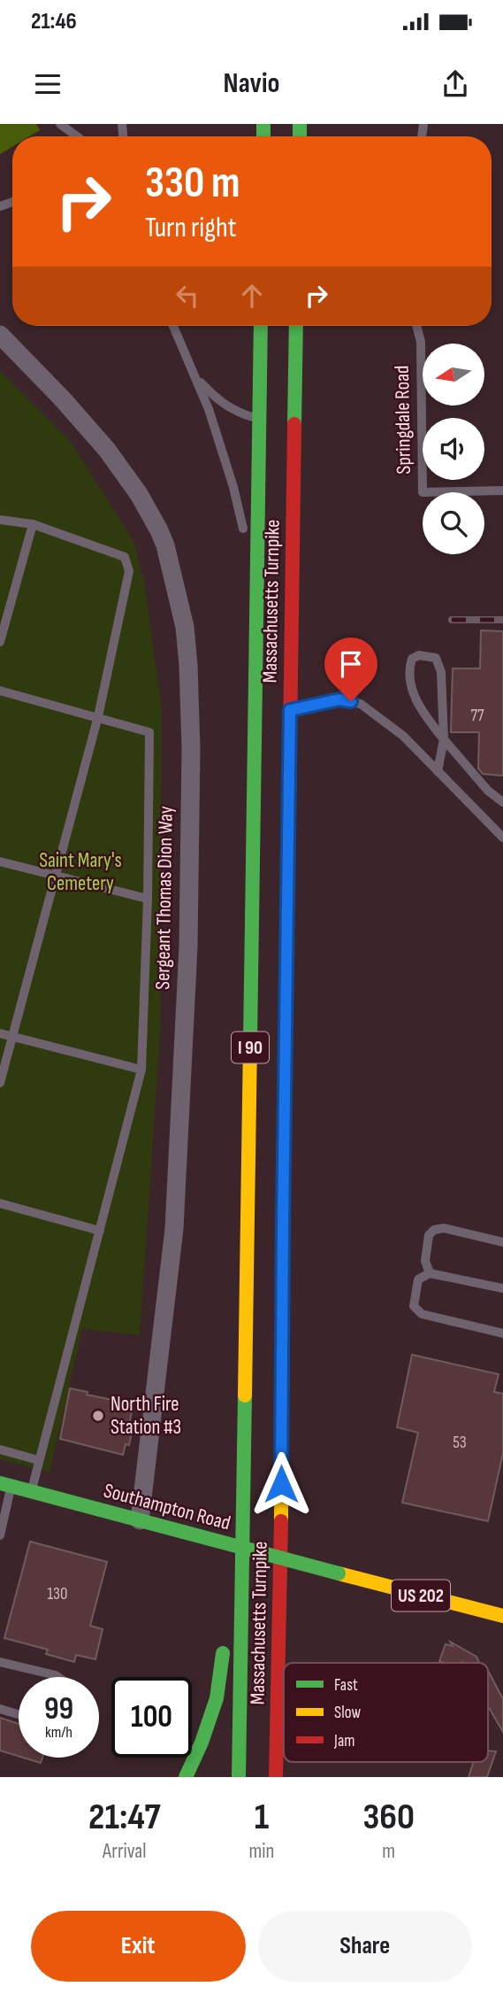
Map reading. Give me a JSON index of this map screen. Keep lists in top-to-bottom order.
{
  "streets": {
    "main road": [
      "Massachusetts Turnpike",
      "I 90",
      "Southampton Road",
      "US 202"
    ],
    "street": ["Sergeant Thomas Dion Way"],
    "lane": ["Springdale Road"]
  },
  "crossings": [
    ["Sergeant Thomas Dion Way", "Southampton Road"]
  ],
  "parks": ["Saint Mary's Cemetery"],
  "places": ["North Fire Station #3"],
  "house_numbers": ["77", "53", "130"],
  "legend": ["Fast", "Slow", "Jam"],
  "north": "left",
  "page": {
    "status": "21:46",
    "header": "Navio",
    "turn": ["330 m", "Turn right"],
    "speed": "99 km/h",
    "limit": "100",
    "eta": [
      "21:47",
      "Arrival",
      "1",
      "min",
      "360",
      "m"
    ],
    "buttons": ["Exit", "Share"]
  }
}
